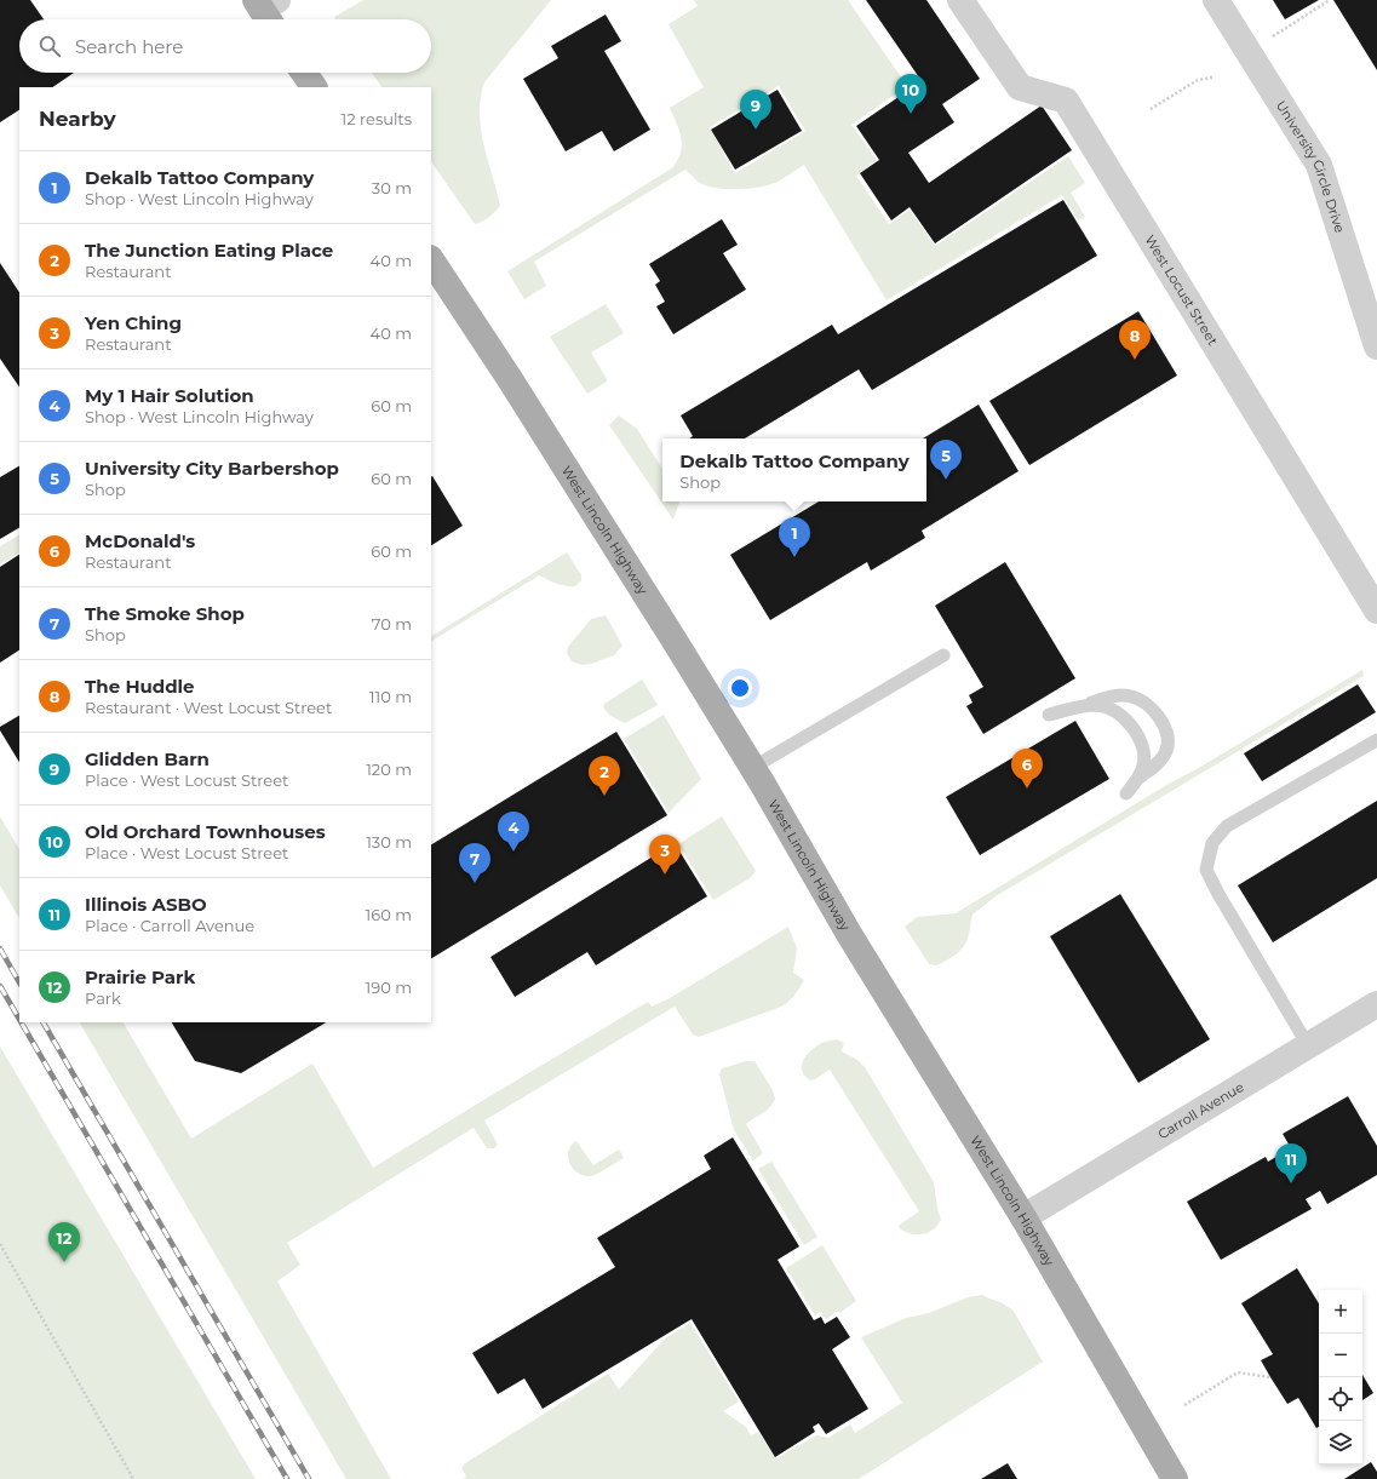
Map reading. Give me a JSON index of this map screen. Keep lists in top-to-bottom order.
{
  "streets": {
    "main road": ["West Lincoln Highway"],
    "street": ["University Circle Drive", "West Locust Street", "Carroll Avenue"]
  },
  "crossings": [
    ["West Lincoln Highway", "Carroll Avenue"]
  ],
  "page": {
    "search": "Search here",
    "pins": [
      "10",
      "9",
      "8",
      "5",
      "1",
      "6",
      "2",
      "4",
      "3",
      "7",
      "11",
      "12"
    ],
    "heading": ["Nearby", "12 results"],
    "list": [
      {
        "mark": "1",
        "name": "Dekalb Tattoo Company",
        "note": "Shop · West Lincoln Highway",
        "value": "30 m"
      },
      {
        "mark": "2",
        "name": "The Junction Eating Place",
        "note": "Restaurant",
        "value": "40 m"
      },
      {
        "mark": "3",
        "name": "Yen Ching",
        "note": "Restaurant",
        "value": "40 m"
      },
      {
        "mark": "4",
        "name": "My 1 Hair Solution",
        "note": "Shop · West Lincoln Highway",
        "value": "60 m"
      },
      {
        "mark": "5",
        "name": "University City Barbershop",
        "note": "Shop",
        "value": "60 m"
      },
      {
        "mark": "6",
        "name": "McDonald's",
        "note": "Restaurant",
        "value": "60 m"
      },
      {
        "mark": "7",
        "name": "The Smoke Shop",
        "note": "Shop",
        "value": "70 m"
      },
      {
        "mark": "8",
        "name": "The Huddle",
        "note": "Restaurant · West Locust Street",
        "value": "110 m"
      },
      {
        "mark": "9",
        "name": "Glidden Barn",
        "note": "Place · West Locust Street",
        "value": "120 m"
      },
      {
        "mark": "10",
        "name": "Old Orchard Townhouses",
        "note": "Place · West Locust Street",
        "value": "130 m"
      },
      {
        "mark": "11",
        "name": "Illinois ASBO",
        "note": "Place · Carroll Avenue",
        "value": "160 m"
      },
      {
        "mark": "12",
        "name": "Prairie Park",
        "note": "Park",
        "value": "190 m"
      }
    ],
    "popup": ["Dekalb Tattoo Company", "Shop"],
    "map_buttons": ["+", "−"]
  }
}
